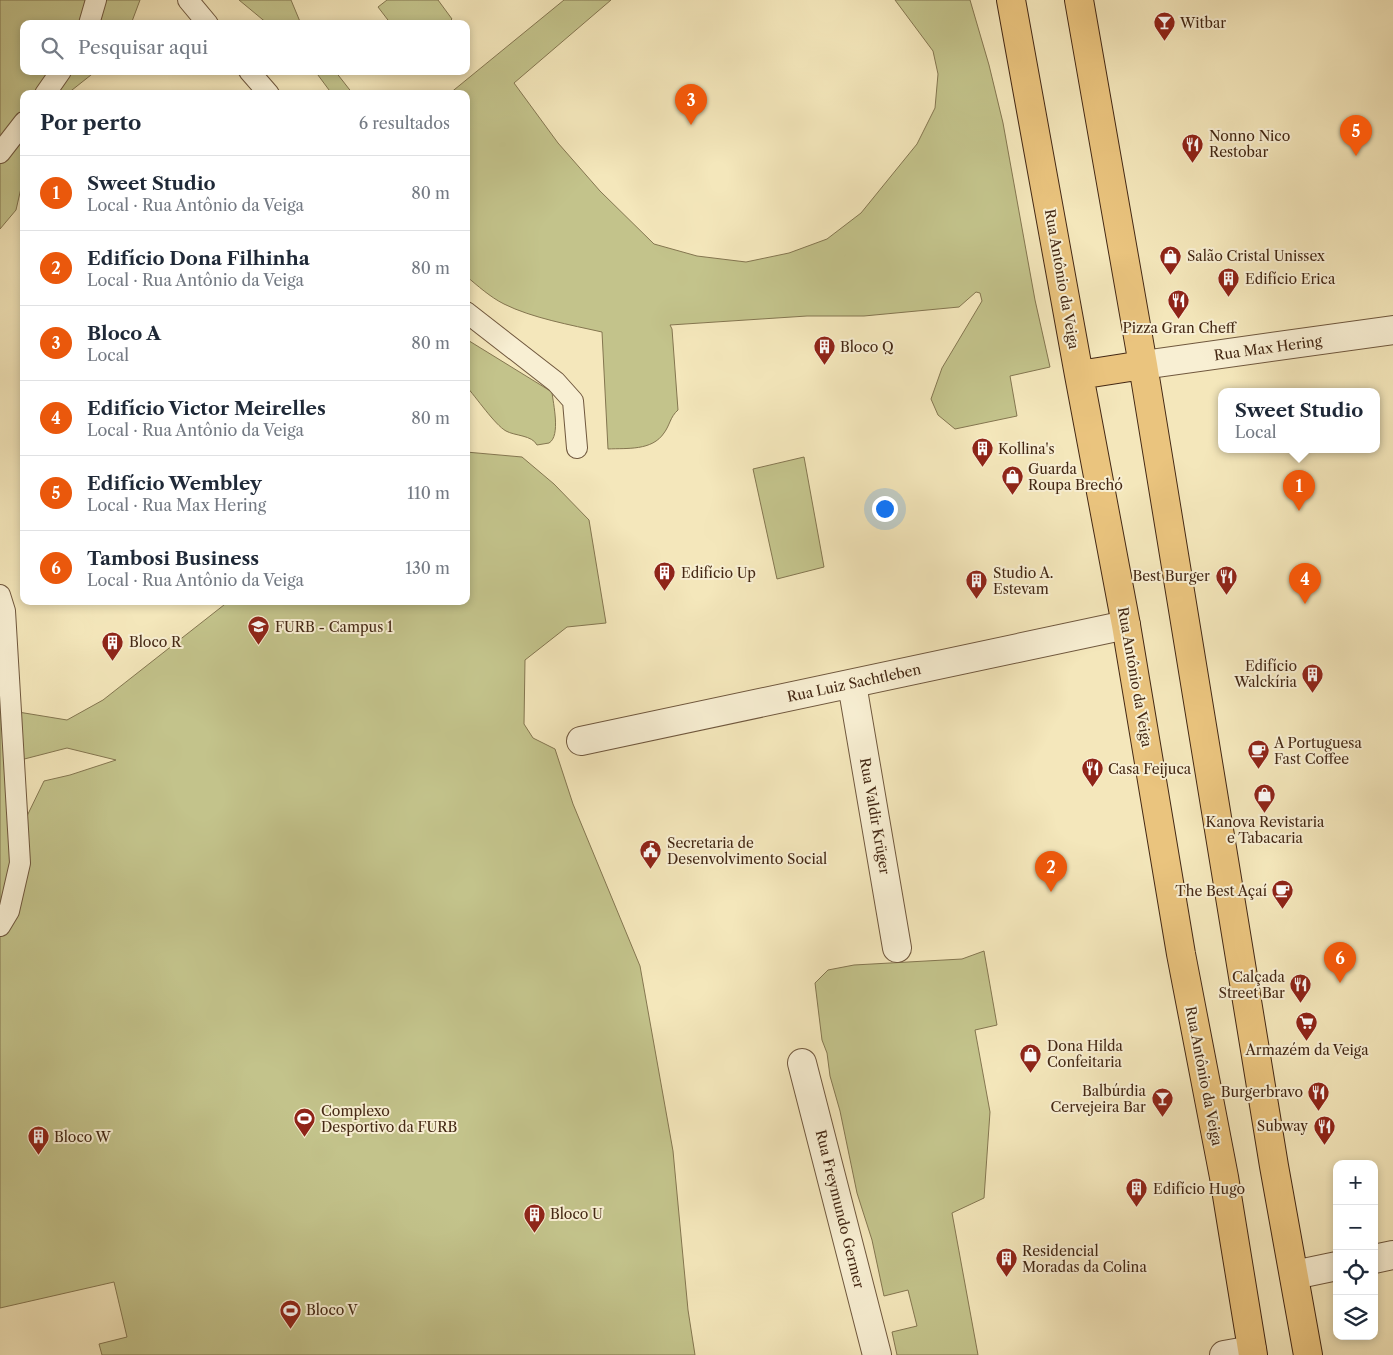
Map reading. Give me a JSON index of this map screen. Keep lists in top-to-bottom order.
{
  "streets": {
    "main road": ["Rua Antônio da Veiga"],
    "street": [
      "Rua Max Hering",
      "Rua Luiz Sachtleben",
      "Rua Valdir Krüger",
      "Rua Freymundo Germer"
    ]
  },
  "crossings": [
    ["Rua Antônio da Veiga", "Rua Luiz Sachtleben"],
    ["Rua Luiz Sachtleben", "Rua Valdir Krüger"]
  ],
  "places": {
    "bar": ["Witbar", "Balbúrdia Cervejeira Bar"],
    "restaurant": [
      "Nonno Nico Restobar",
      "Pizza Gran Cheff",
      "Best Burger",
      "Casa Feijuca",
      "Calçada Street Bar",
      "Burgerbravo",
      "Subway"
    ],
    "shop": [
      "Salão Cristal Unissex",
      "Guarda Roupa Brechó",
      "Kanova Revistaria e Tabacaria",
      "Dona Hilda Confeitaria"
    ],
    "building": [
      "Edifício Erica",
      "Bloco Q",
      "Kollina's",
      "Edifício Up",
      "Studio A. Estevam",
      "Bloco R",
      "Edifício Walckíria",
      "Bloco W",
      "Edifício Hugo",
      "Bloco U",
      "Residencial Moradas da Colina"
    ],
    "school or university": ["FURB - Campus 1"],
    "cafe": ["A Portuguesa Fast Coffee", "The Best Açaí"],
    "public building": ["Secretaria de Desenvolvimento Social"],
    "supermarket": ["Armazém da Veiga"],
    "sports": ["Complexo Desportivo da FURB", "Bloco V"]
  },
  "page": {
    "search": "Pesquisar aqui",
    "pins": [
      "3",
      "5",
      "1",
      "4",
      "2",
      "6"
    ],
    "heading": ["Por perto", "6 resultados"],
    "list": [
      {
        "mark": "1",
        "name": "Sweet Studio",
        "note": "Local · Rua Antônio da Veiga",
        "value": "80 m"
      },
      {
        "mark": "2",
        "name": "Edifício Dona Filhinha",
        "note": "Local · Rua Antônio da Veiga",
        "value": "80 m"
      },
      {
        "mark": "3",
        "name": "Bloco A",
        "note": "Local",
        "value": "80 m"
      },
      {
        "mark": "4",
        "name": "Edifício Victor Meirelles",
        "note": "Local · Rua Antônio da Veiga",
        "value": "80 m"
      },
      {
        "mark": "5",
        "name": "Edifício Wembley",
        "note": "Local · Rua Max Hering",
        "value": "110 m"
      },
      {
        "mark": "6",
        "name": "Tambosi Business",
        "note": "Local · Rua Antônio da Veiga",
        "value": "130 m"
      }
    ],
    "popup": ["Sweet Studio", "Local"],
    "map_buttons": ["+", "−"]
  }
}
